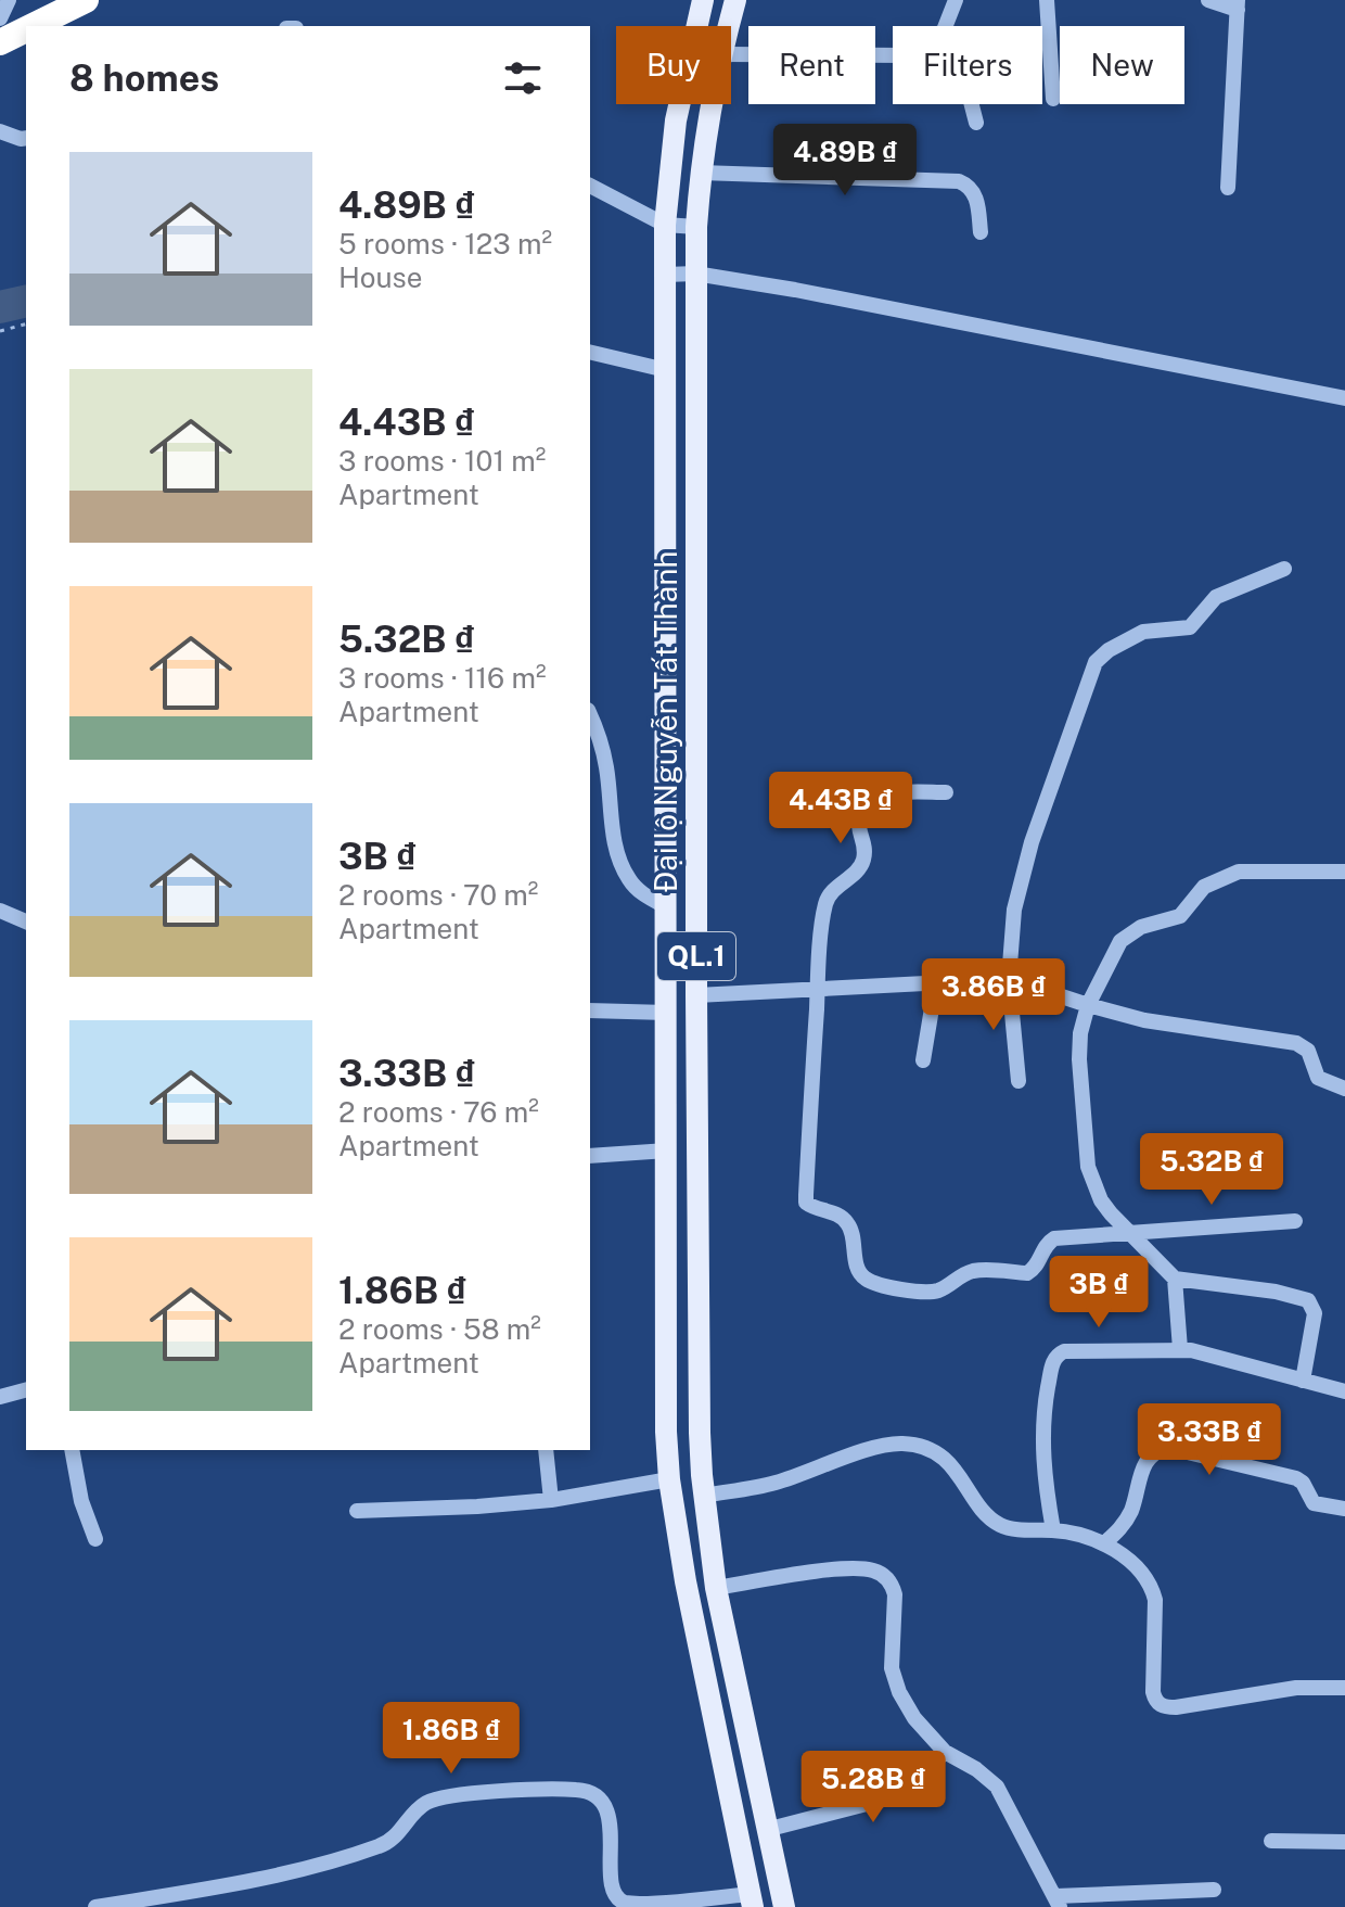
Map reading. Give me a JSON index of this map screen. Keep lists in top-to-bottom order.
{
  "streets": {
    "main road": ["Đại lộ Nguyễn Tất Thành", "QL.1"]
  },
  "page": {
    "chip": [
      "Buy",
      "Rent",
      "Filters",
      "New"
    ],
    "heading": "8 homes",
    "price": [
      "4.89B ₫",
      "4.43B ₫",
      "3.86B ₫",
      "5.32B ₫",
      "3B ₫",
      "3.33B ₫",
      "1.86B ₫",
      "5.28B ₫"
    ],
    "list": [
      {
        "name": "4.89B ₫",
        "note": "5 rooms · 123 m² · House"
      },
      {
        "name": "4.43B ₫",
        "note": "3 rooms · 101 m² · Apartment"
      },
      {
        "name": "5.32B ₫",
        "note": "3 rooms · 116 m² · Apartment"
      },
      {
        "name": "3B ₫",
        "note": "2 rooms · 70 m² · Apartment"
      },
      {
        "name": "3.33B ₫",
        "note": "2 rooms · 76 m² · Apartment"
      },
      {
        "name": "1.86B ₫",
        "note": "2 rooms · 58 m² · Apartment"
      }
    ]
  }
}
